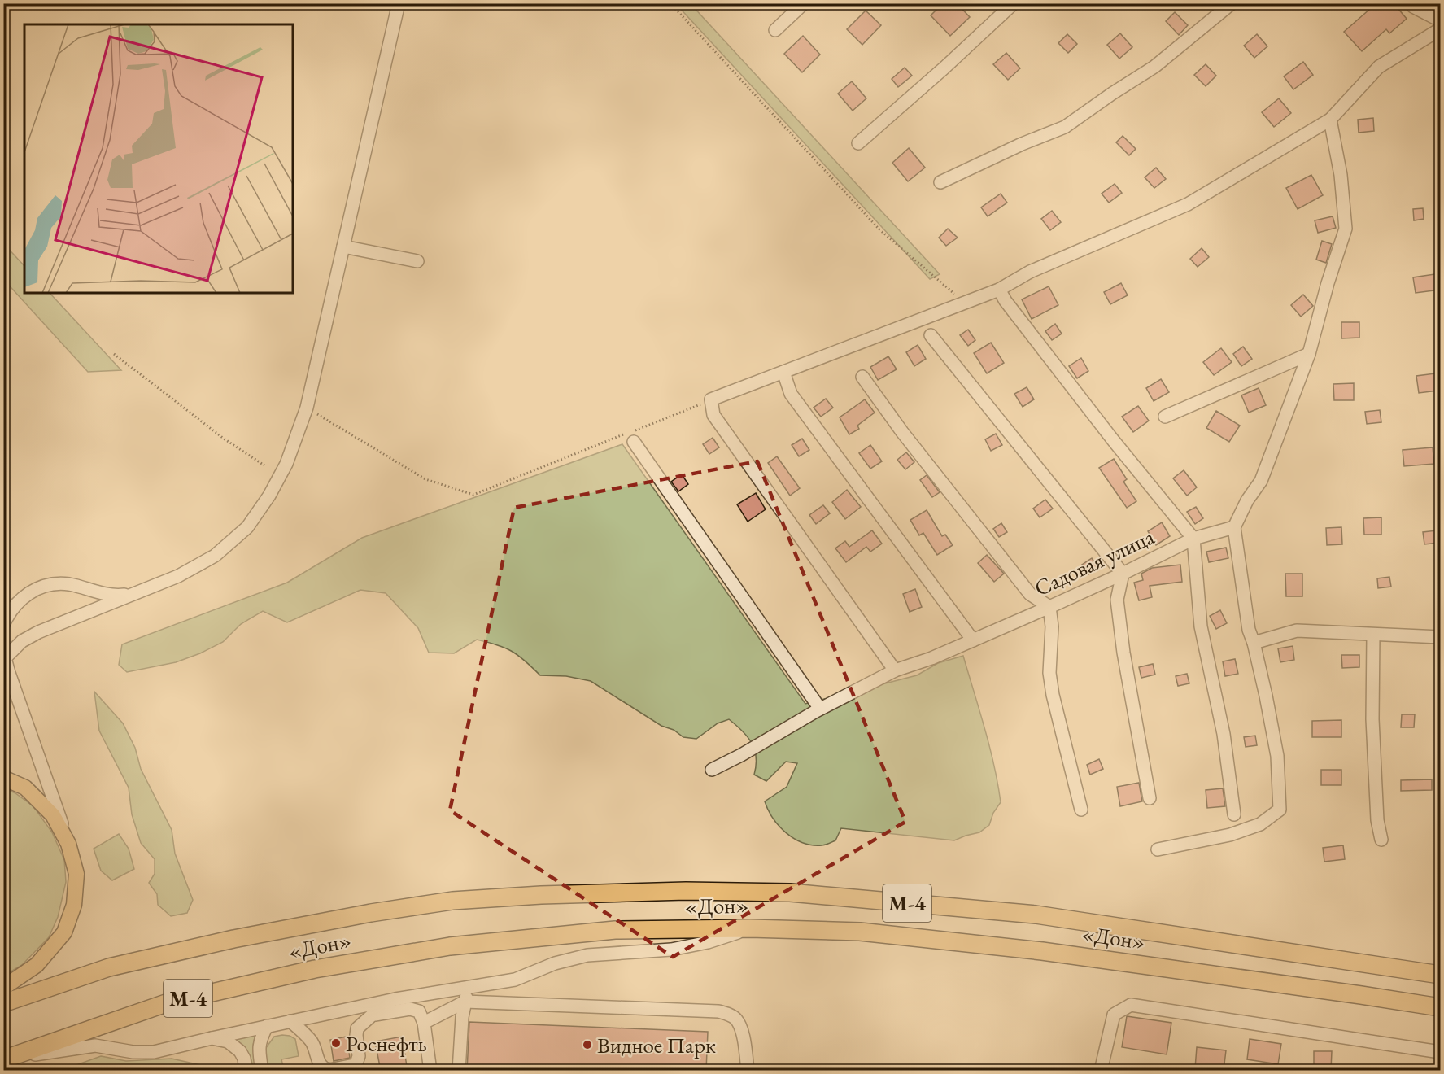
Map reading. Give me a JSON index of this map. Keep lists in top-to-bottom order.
{
  "streets": {
    "highway": ["М-4", "«Дон»"],
    "street": ["Садовая улица"]
  },
  "places": ["Роснефть", "Видное Парк"]
}
